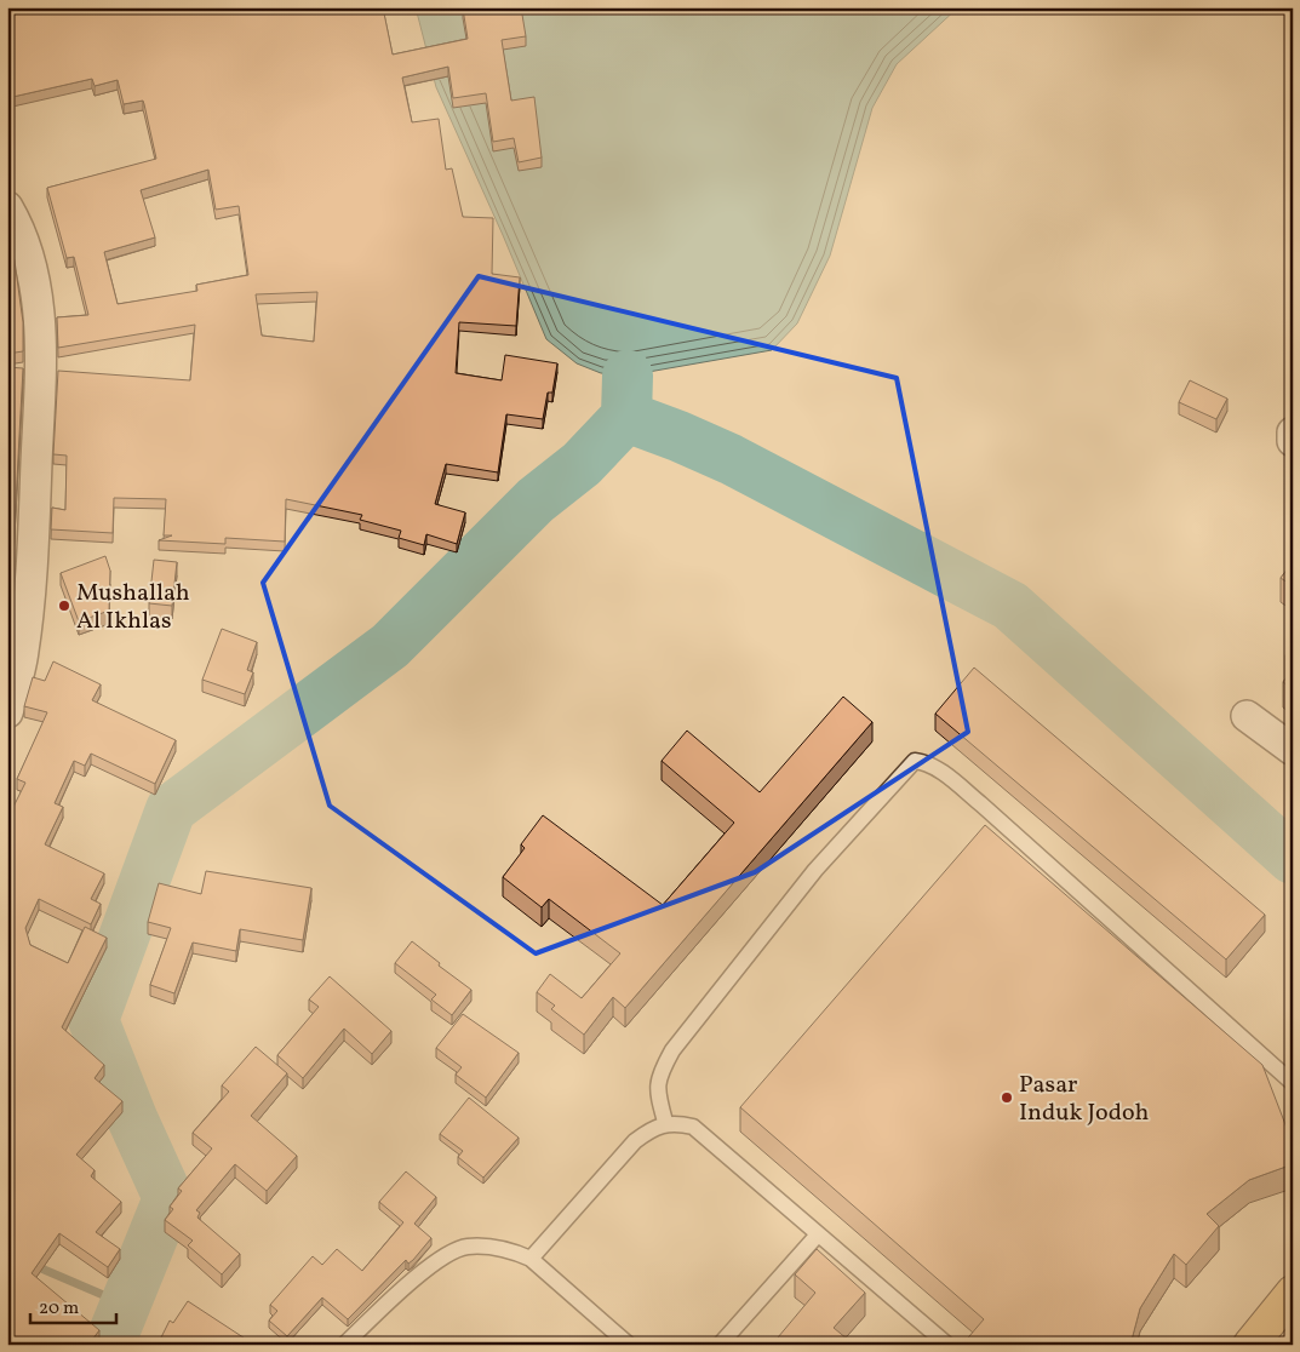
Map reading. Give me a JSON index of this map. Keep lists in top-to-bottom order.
{
  "places": ["Mushallah Al Ikhlas", "Pasar Induk Jodoh"],
  "scale_bar": "20 m"
}
